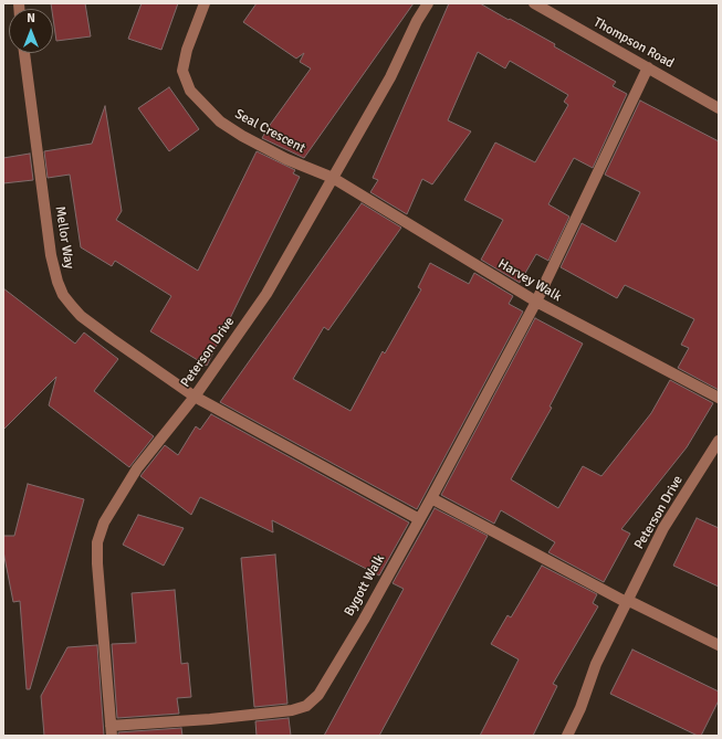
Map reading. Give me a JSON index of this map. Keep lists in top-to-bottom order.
{
  "streets": {
    "street": [
      "Thompson Road",
      "Seal Crescent",
      "Mellor Way",
      "Harvey Walk",
      "Peterson Drive",
      "Bygott Walk"
    ]
  },
  "crossings": [
    ["Thompson Road", "Bygott Walk"],
    ["Seal Crescent", "Harvey Walk"],
    ["Seal Crescent", "Peterson Drive"],
    ["Mellor Way", "Peterson Drive"],
    ["Mellor Way", "Bygott Walk"],
    ["Harvey Walk", "Peterson Drive"],
    ["Harvey Walk", "Bygott Walk"],
    ["Peterson Drive", "Bygott Walk"]
  ],
  "north": "top"
}
